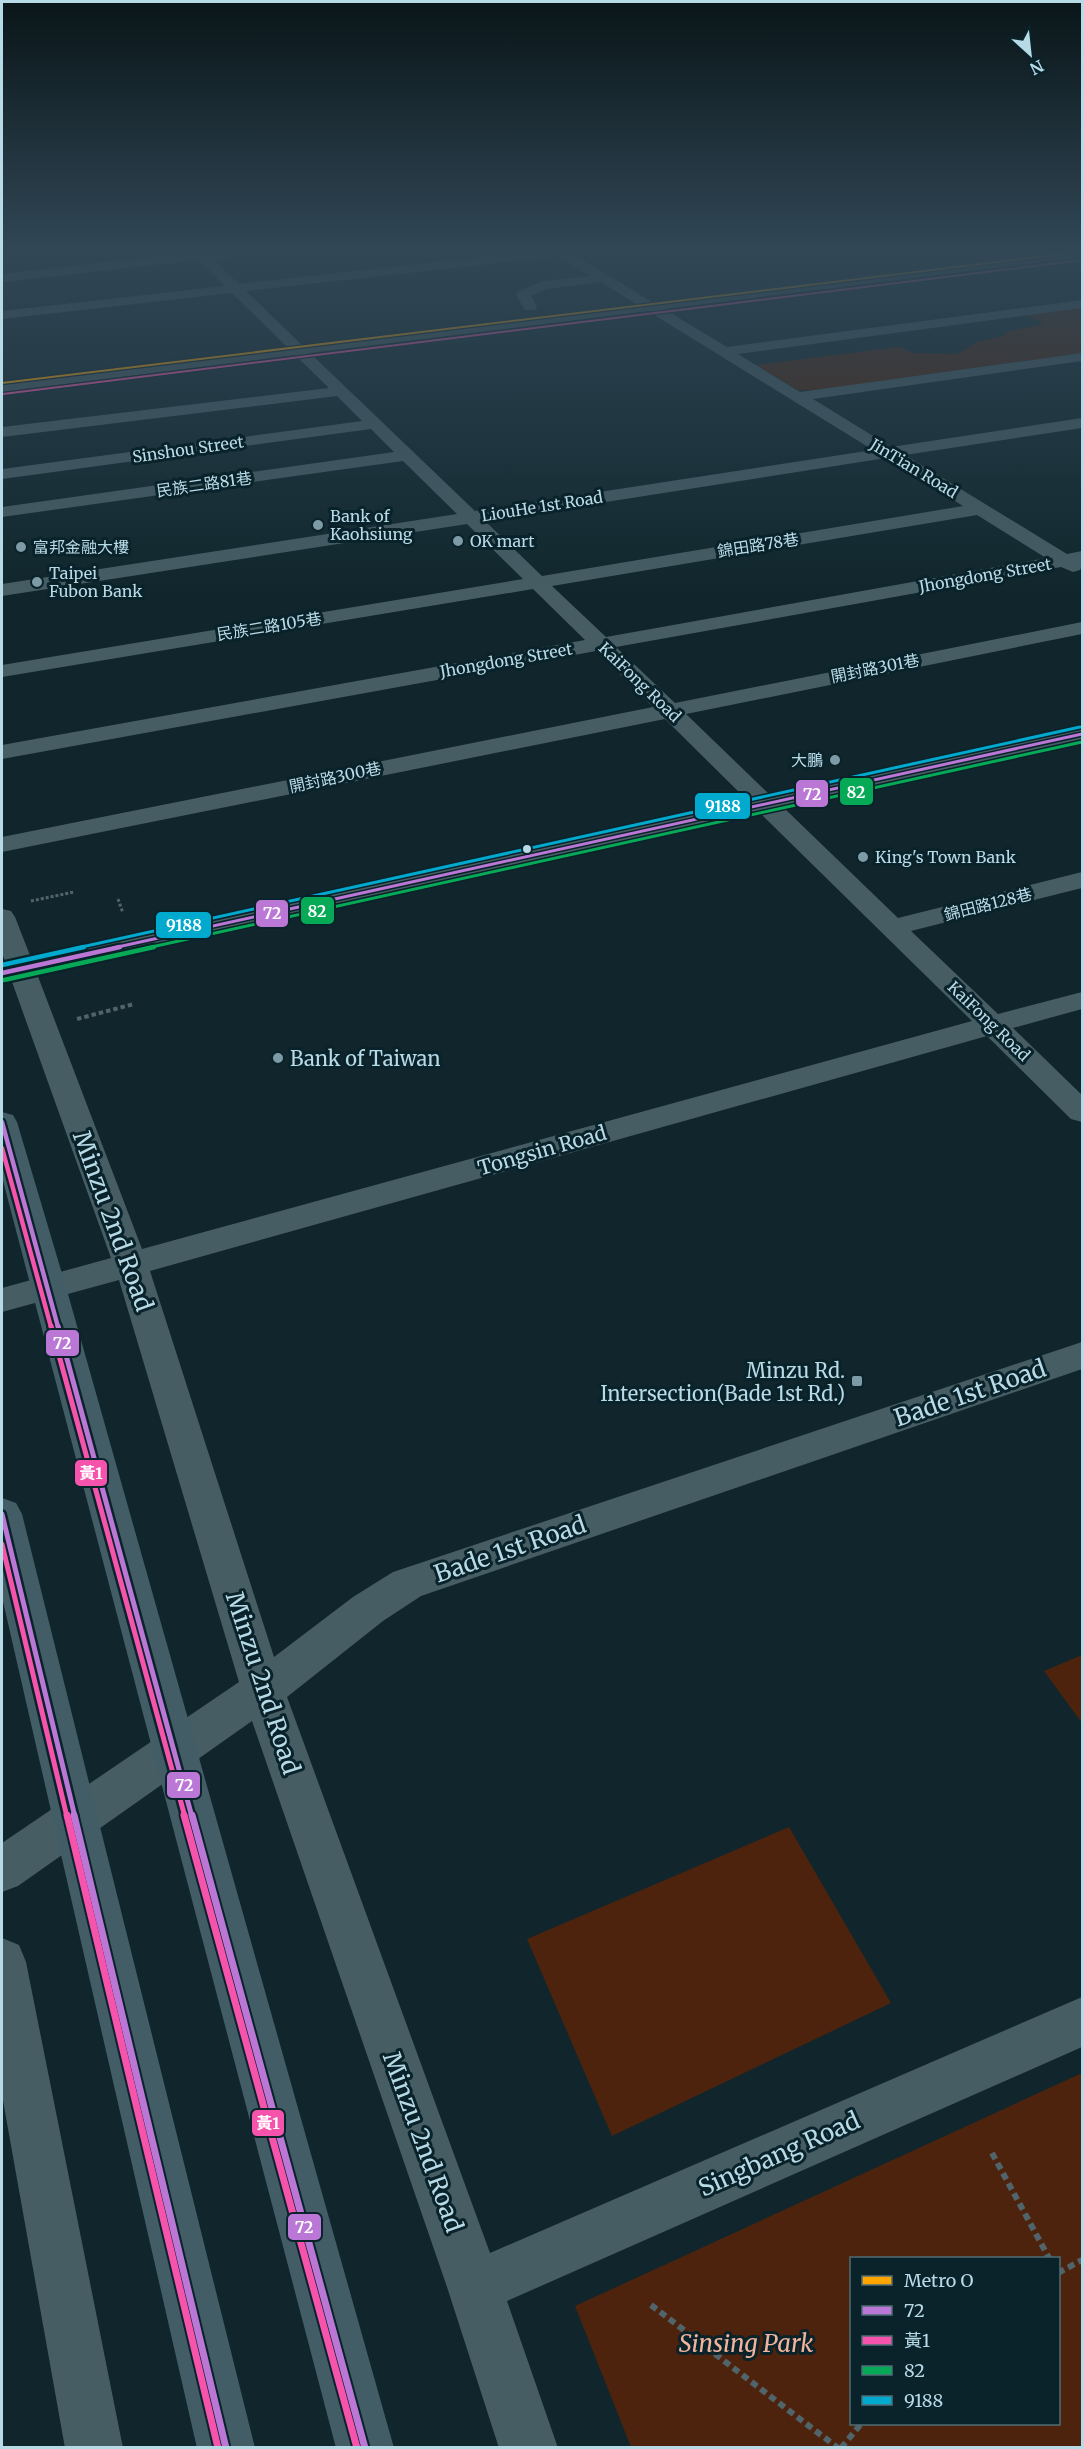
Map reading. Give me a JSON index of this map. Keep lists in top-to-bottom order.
{
  "streets": {
    "street": [
      "Sinshou Street",
      "JinTian Road",
      "民族二路81巷",
      "LiouHe 1st Road",
      "錦田路78巷",
      "Jhongdong Street",
      "民族二路105巷",
      "開封路301巷",
      "KaiFong Road",
      "開封路300巷",
      "錦田路128巷",
      "Tongsin Road",
      "Minzu 2nd Road",
      "Bade 1st Road",
      "Singbang Road"
    ]
  },
  "crossings": [
    ["Sinshou Street", "KaiFong Road"],
    ["JinTian Road", "LiouHe 1st Road"],
    ["JinTian Road", "錦田路78巷"],
    ["JinTian Road", "Jhongdong Street"],
    ["民族二路81巷", "KaiFong Road"],
    ["LiouHe 1st Road", "KaiFong Road"],
    ["錦田路78巷", "民族二路105巷"],
    ["錦田路78巷", "KaiFong Road"],
    ["Jhongdong Street", "KaiFong Road"],
    ["民族二路105巷", "KaiFong Road"],
    ["開封路301巷", "KaiFong Road"],
    ["開封路301巷", "開封路300巷"],
    ["KaiFong Road", "開封路300巷"],
    ["KaiFong Road", "錦田路128巷"],
    ["KaiFong Road", "Tongsin Road"],
    ["Tongsin Road", "Minzu 2nd Road"],
    ["Minzu 2nd Road", "Bade 1st Road"],
    ["Minzu 2nd Road", "Singbang Road"]
  ],
  "parks": ["Sinsing Park"],
  "places": {
    "other": [
      "Bank of Kaohsiung",
      "OK mart",
      "富邦金融大樓",
      "Taipei Fubon Bank",
      "大鵬",
      "King's Town Bank",
      "Bank of Taiwan"
    ],
    "transit": ["Minzu Rd. Intersection(Bade 1st Rd.)"]
  },
  "lines": [
    "metro line O",
    "transit line 黃1",
    "transit line 9188",
    "transit line 72",
    "transit line 82"
  ],
  "legend": [
    "Metro O",
    "72",
    "黃1",
    "82",
    "9188"
  ],
  "north": "bottom right"
}
